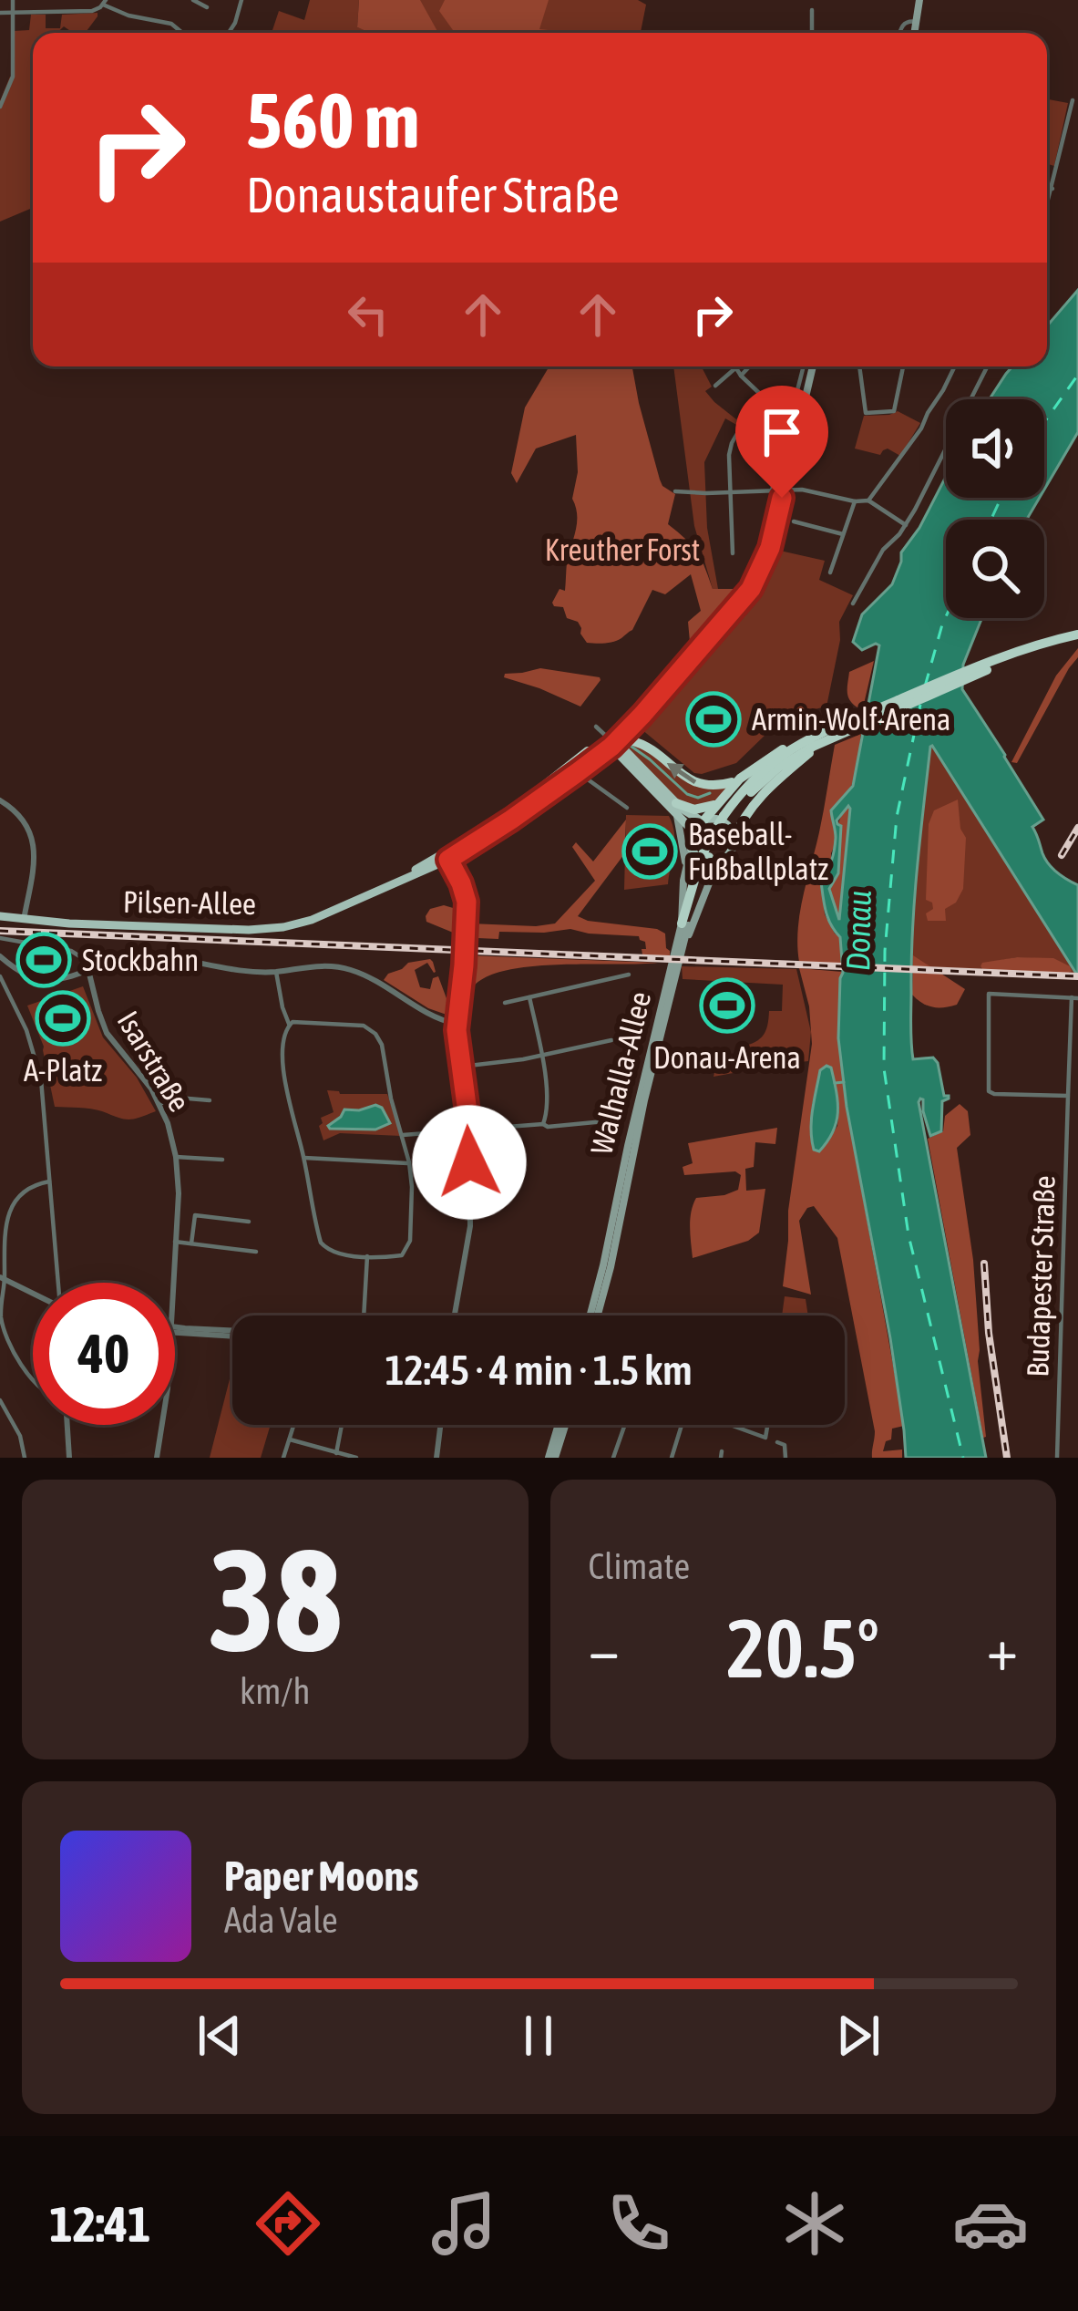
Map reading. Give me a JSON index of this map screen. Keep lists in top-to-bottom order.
{
  "streets": {
    "highway": ["Walhalla-Allee"],
    "main road": ["Pilsen-Allee"],
    "street": ["Isarstraße", "Budapester Straße"]
  },
  "water": ["Donau"],
  "parks": ["Kreuther Forst"],
  "places": {
    "sports": [
      "Armin-Wolf-Arena",
      "Baseball- Fußballplatz",
      "Stockbahn",
      "Donau-Arena",
      "A-Platz"
    ]
  },
  "page": {
    "turn": ["560 m", "Donaustaufer Straße"],
    "limit": "40",
    "trip": "12:45 · 4 min · 1.5 km",
    "tile": [
      ["38", "km/h"],
      "Climate"
    ],
    "heat": ["−", "20.5°", "+"],
    "song": ["Paper Moons", "Ada Vale"],
    "tabs": "12:41"
  }
}
